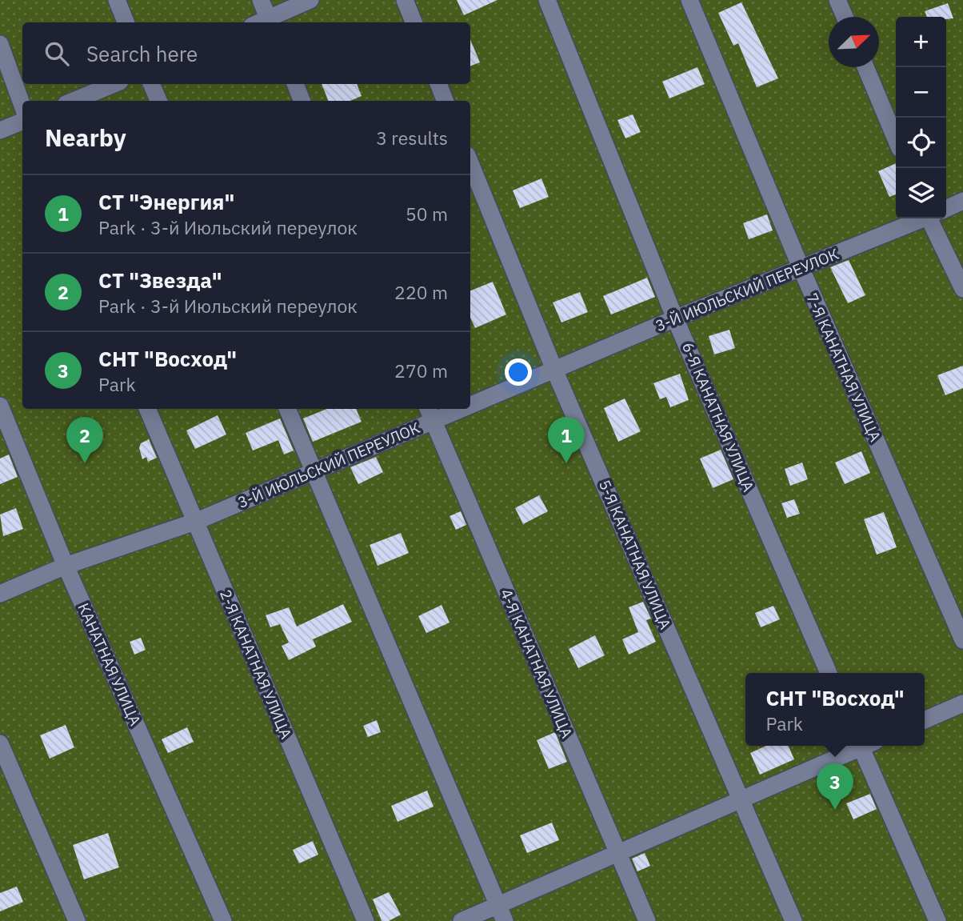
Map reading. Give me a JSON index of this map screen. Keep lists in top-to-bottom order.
{
  "streets": {
    "street": [
      "3-Й ИЮЛЬСКИЙ ПЕРЕУЛОК",
      "7-Я КАНАТНАЯ УЛИЦА",
      "6-Я КАНАТНАЯ УЛИЦА",
      "5-Я КАНАТНАЯ УЛИЦА",
      "4-Я КАНАТНАЯ УЛИЦА",
      "КАНАТНАЯ УЛИЦА",
      "2-Я КАНАТНАЯ УЛИЦА"
    ]
  },
  "crossings": [
    ["3-Й ИЮЛЬСКИЙ ПЕРЕУЛОК", "7-Я КАНАТНАЯ УЛИЦА"],
    ["3-Й ИЮЛЬСКИЙ ПЕРЕУЛОК", "6-Я КАНАТНАЯ УЛИЦА"],
    ["3-Й ИЮЛЬСКИЙ ПЕРЕУЛОК", "5-Я КАНАТНАЯ УЛИЦА"],
    ["3-Й ИЮЛЬСКИЙ ПЕРЕУЛОК", "4-Я КАНАТНАЯ УЛИЦА"],
    ["3-Й ИЮЛЬСКИЙ ПЕРЕУЛОК", "КАНАТНАЯ УЛИЦА"],
    ["3-Й ИЮЛЬСКИЙ ПЕРЕУЛОК", "2-Я КАНАТНАЯ УЛИЦА"]
  ],
  "north": "top right",
  "page": {
    "map_buttons": ["+", "−"],
    "search": "Search here",
    "heading": ["Nearby", "3 results"],
    "list": [
      {
        "mark": "1",
        "name": "СТ \"Энергия\"",
        "note": "Park · 3-й Июльский переулок",
        "value": "50 m"
      },
      {
        "mark": "2",
        "name": "СТ \"Звезда\"",
        "note": "Park · 3-й Июльский переулок",
        "value": "220 m"
      },
      {
        "mark": "3",
        "name": "СНТ \"Восход\"",
        "note": "Park",
        "value": "270 m"
      }
    ],
    "pins": ["1", "2", "3"],
    "popup": ["СНТ \"Восход\"", "Park"]
  }
}
